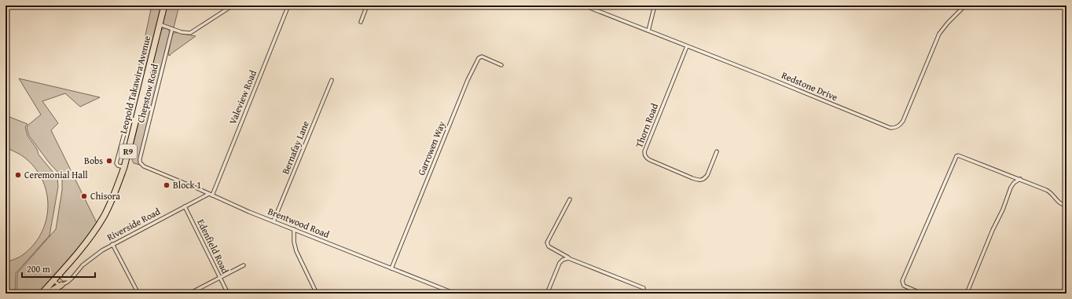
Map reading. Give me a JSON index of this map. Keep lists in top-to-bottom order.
{
  "streets": {
    "highway": ["Leopold Takawira Avenue", "R9"],
    "street": [
      "Redstone Drive",
      "Chepstow Road",
      "Valeview Road",
      "Thorn Road",
      "Bernafay Lane",
      "Garrowen Way",
      "Brentwood Road",
      "Riverside Road",
      "Edenfield Road"
    ]
  },
  "crossings": [
    ["Redstone Drive", "Thorn Road"],
    ["Chepstow Road", "Brentwood Road"],
    ["Valeview Road", "Brentwood Road"],
    ["Valeview Road", "Riverside Road"],
    ["Bernafay Lane", "Brentwood Road"],
    ["Garrowen Way", "Brentwood Road"],
    ["Brentwood Road", "Riverside Road"],
    ["Riverside Road", "Edenfield Road"]
  ],
  "places": [
    "Bobs",
    "Ceremonial Hall",
    "Block 1",
    "Chisora"
  ],
  "scale_bar": "200 m"
}
